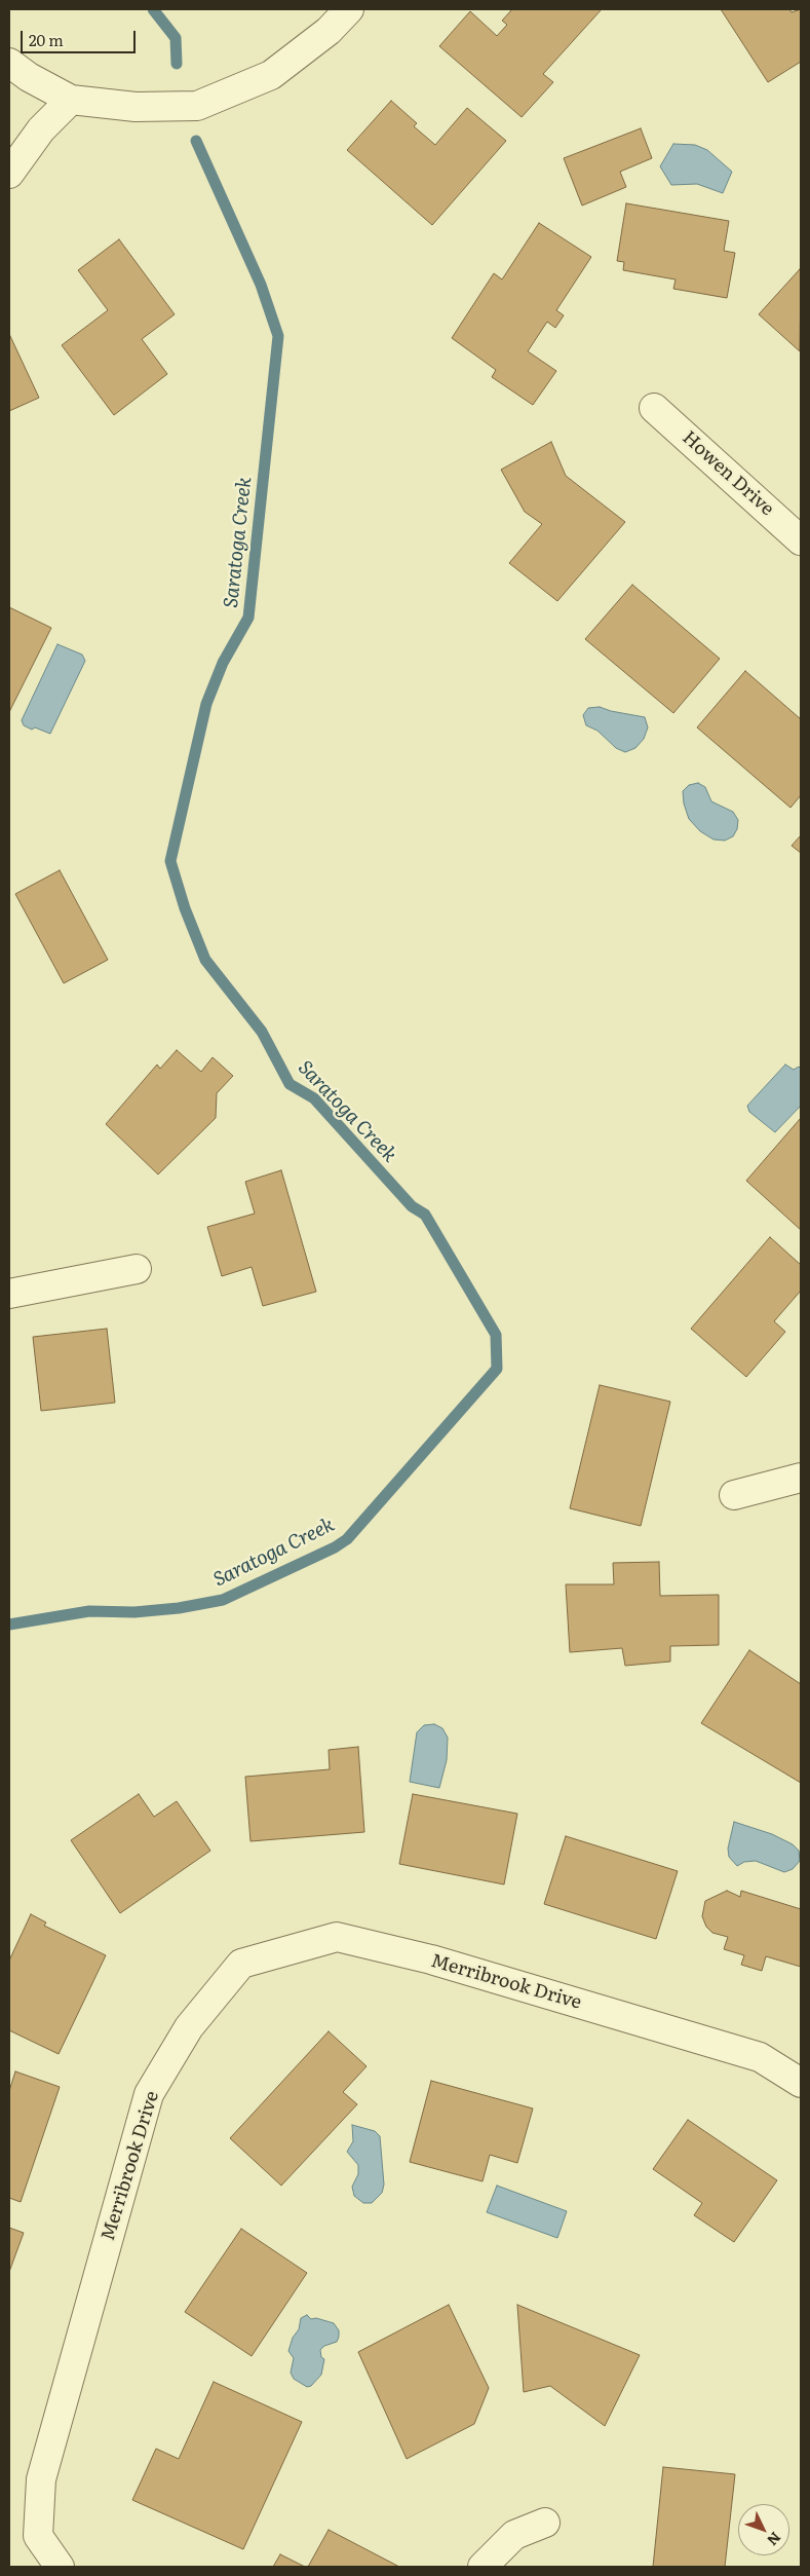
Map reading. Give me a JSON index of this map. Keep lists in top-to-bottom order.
{
  "streets": {
    "street": ["Howen Drive", "Merribrook Drive"]
  },
  "water": ["Saratoga Creek"],
  "scale_bar": "20 m",
  "north": "bottom right"
}
